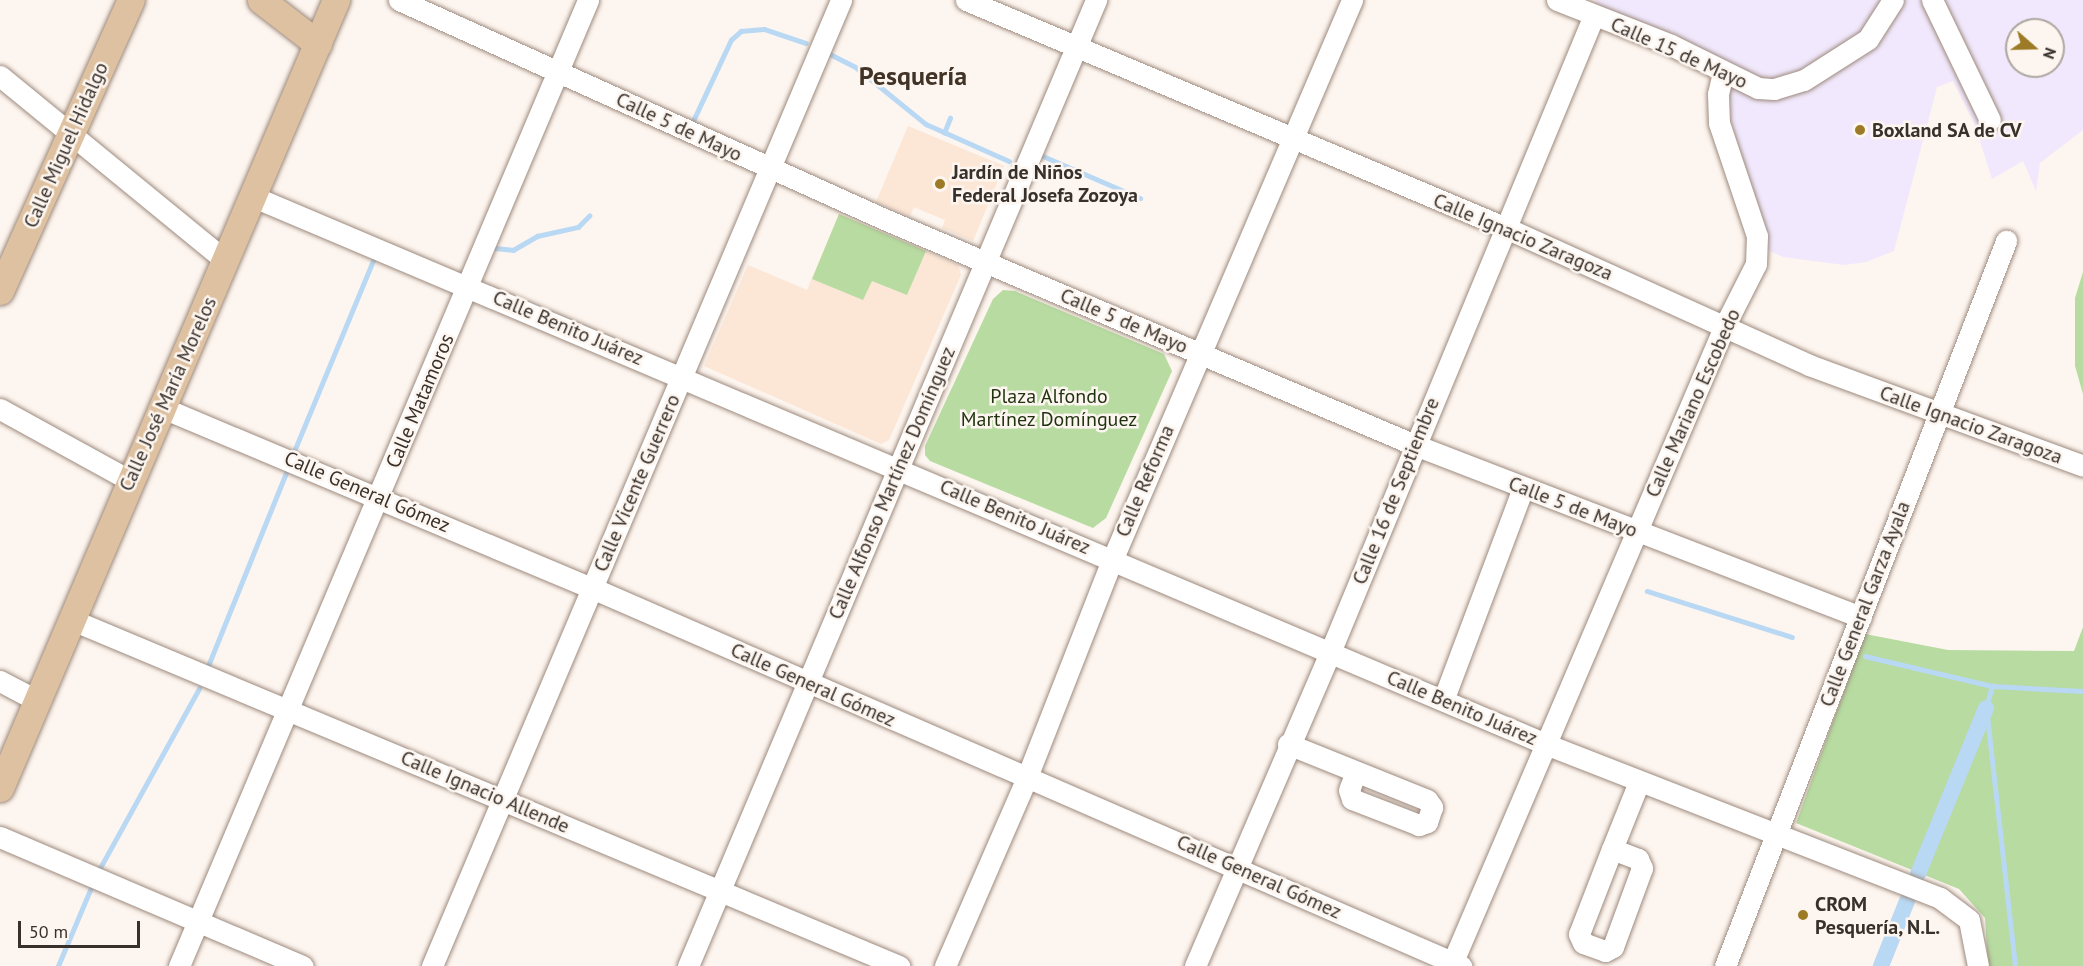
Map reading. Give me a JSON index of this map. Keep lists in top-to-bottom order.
{
  "streets": {
    "main road": ["Calle Miguel Hidalgo", "Calle José María Morelos"],
    "street": [
      "Calle 15 de Mayo",
      "Calle 5 de Mayo",
      "Calle Ignacio Zaragoza",
      "Calle Benito Juárez",
      "Calle Matamoros",
      "Calle Mariano Escobedo",
      "Calle Reforma",
      "Calle Vicente Guerrero",
      "Calle Alfonso Martínez Domínguez",
      "Calle 16 de Septiembre",
      "Calle General Gómez",
      "Calle General Garza Ayala",
      "Calle Ignacio Allende"
    ]
  },
  "crossings": [
    ["Calle 15 de Mayo", "Calle Mariano Escobedo"],
    ["Calle 15 de Mayo", "Calle 16 de Septiembre"],
    ["Calle 5 de Mayo", "Calle Matamoros"],
    ["Calle 5 de Mayo", "Calle Mariano Escobedo"],
    ["Calle 5 de Mayo", "Calle Reforma"],
    ["Calle 5 de Mayo", "Calle Vicente Guerrero"],
    ["Calle 5 de Mayo", "Calle Alfonso Martínez Domínguez"],
    ["Calle 5 de Mayo", "Calle 16 de Septiembre"],
    ["Calle 5 de Mayo", "Calle General Garza Ayala"],
    ["Calle Ignacio Zaragoza", "Calle Mariano Escobedo"],
    ["Calle Ignacio Zaragoza", "Calle Reforma"],
    ["Calle Ignacio Zaragoza", "Calle Alfonso Martínez Domínguez"],
    ["Calle Ignacio Zaragoza", "Calle 16 de Septiembre"],
    ["Calle Ignacio Zaragoza", "Calle General Garza Ayala"],
    ["Calle Benito Juárez", "Calle José María Morelos"],
    ["Calle Benito Juárez", "Calle Matamoros"],
    ["Calle Benito Juárez", "Calle Mariano Escobedo"],
    ["Calle Benito Juárez", "Calle Reforma"],
    ["Calle Benito Juárez", "Calle Vicente Guerrero"],
    ["Calle Benito Juárez", "Calle Alfonso Martínez Domínguez"],
    ["Calle Benito Juárez", "Calle 16 de Septiembre"],
    ["Calle Benito Juárez", "Calle General Garza Ayala"],
    ["Calle José María Morelos", "Calle General Gómez"],
    ["Calle José María Morelos", "Calle Ignacio Allende"],
    ["Calle Matamoros", "Calle General Gómez"],
    ["Calle Matamoros", "Calle Ignacio Allende"],
    ["Calle Mariano Escobedo", "Calle General Gómez"],
    ["Calle Reforma", "Calle General Gómez"],
    ["Calle Vicente Guerrero", "Calle General Gómez"],
    ["Calle Vicente Guerrero", "Calle Ignacio Allende"],
    ["Calle Alfonso Martínez Domínguez", "Calle General Gómez"],
    ["Calle Alfonso Martínez Domínguez", "Calle Ignacio Allende"],
    ["Calle 16 de Septiembre", "Calle General Gómez"]
  ],
  "districts": ["Pesquería"],
  "parks": ["Plaza Alfondo Martínez Domínguez"],
  "places": ["Boxland SA de CV", "Jardín de Niños Federal Josefa Zozoya", "CROM Pesquería, N.L."],
  "scale_bar": "50 m",
  "north": "right"
}
